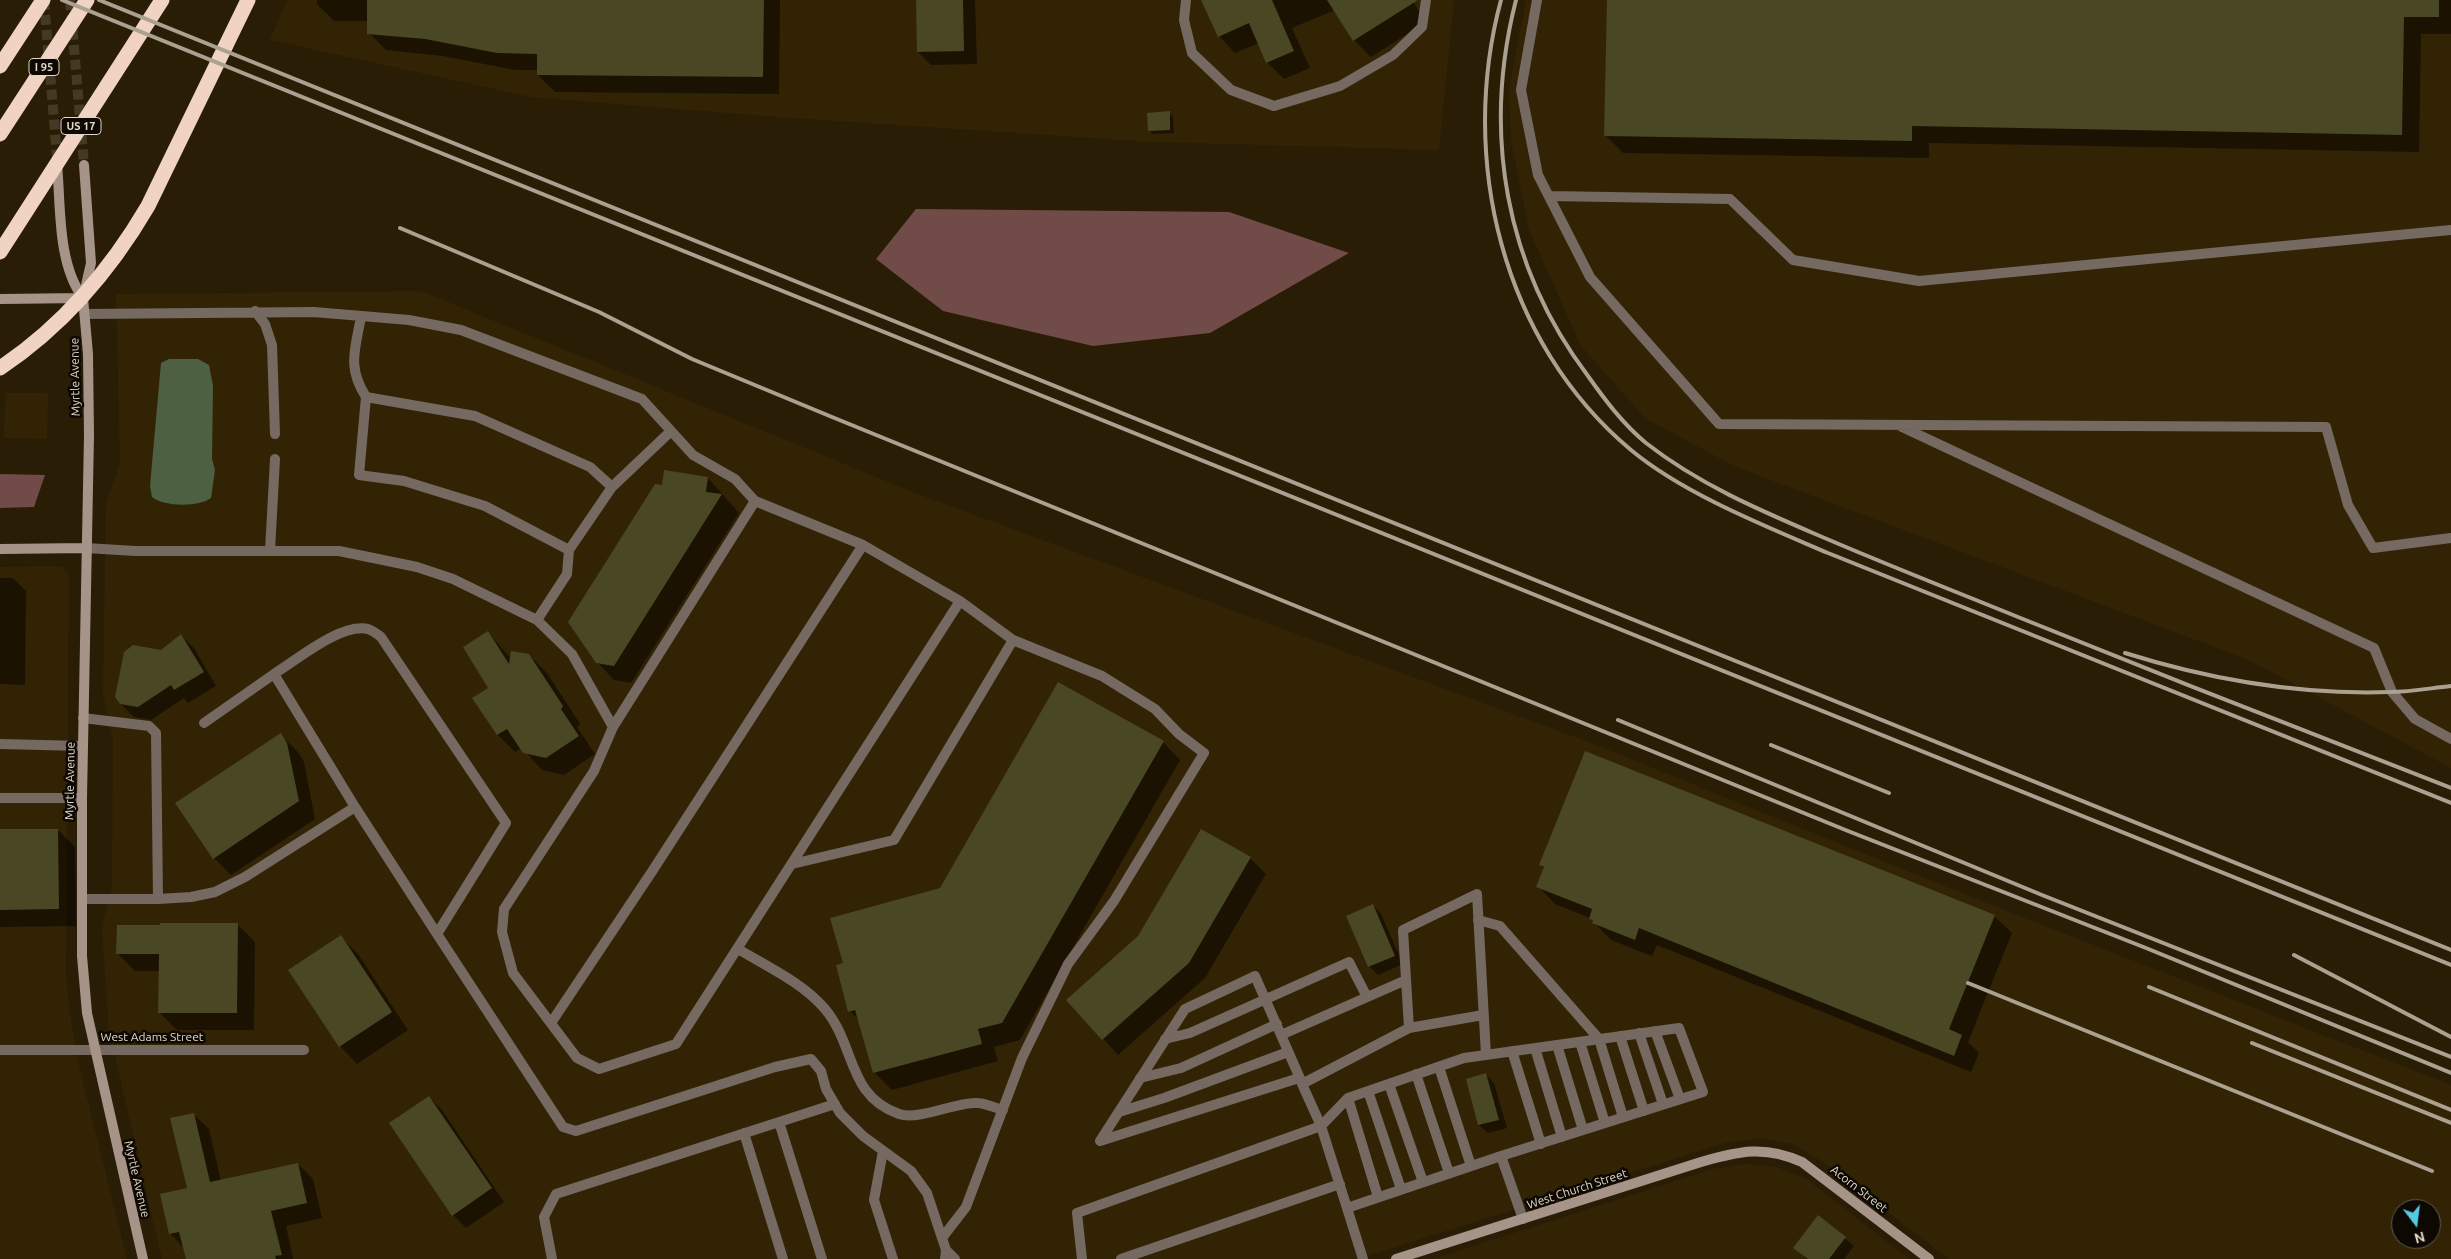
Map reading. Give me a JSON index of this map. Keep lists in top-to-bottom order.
{
  "streets": {
    "highway": ["I 95", "US 17"],
    "main road": ["Myrtle Avenue", "West Church Street", "Acorn Street"],
    "street": ["West Adams Street"]
  },
  "crossings": [
    ["Myrtle Avenue", "West Adams Street"],
    ["West Church Street", "Acorn Street"]
  ],
  "north": "bottom"
}
